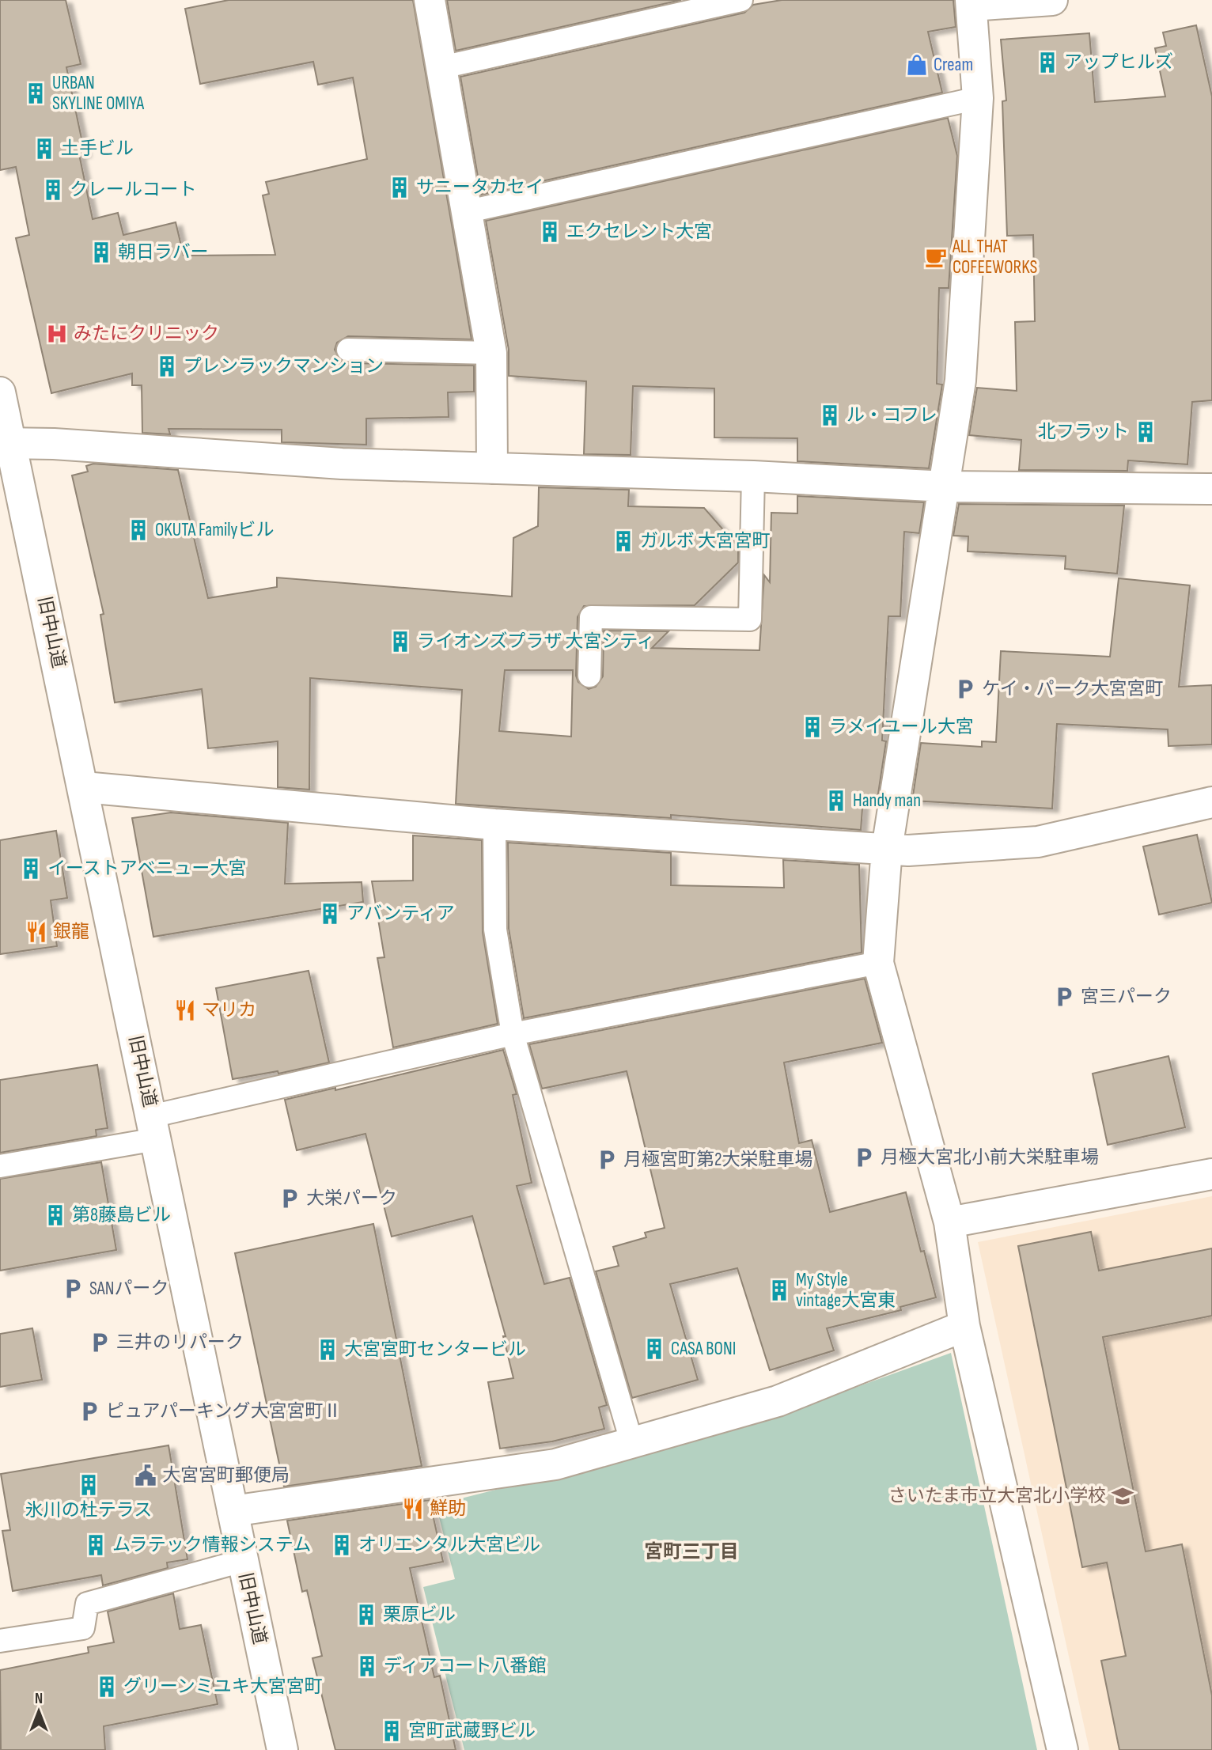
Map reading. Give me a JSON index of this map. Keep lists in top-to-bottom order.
{
  "streets": {
    "street": ["旧中山道"]
  },
  "districts": ["宮町三丁目"],
  "places": {
    "building": [
      "アップヒルズ",
      "URBAN SKYLINE OMIYA",
      "土手ビル",
      "サニータカセイ",
      "クレールコート",
      "エクセレント大宮",
      "朝日ラバー",
      "プレンラックマンション",
      "ル・コフレ",
      "北フラット",
      "OKUTA Familyビル",
      "ガルボ 大宮宮町",
      "ライオンズプラザ 大宮シティ",
      "ラメイユール大宮",
      "Handy man",
      "イーストアベニュー大宮",
      "アバンティア",
      "第8藤島ビル",
      "My Style vintage大宮東",
      "CASA BONI",
      "大宮宮町センタービル",
      "氷川の杜テラス",
      "ムラテック情報システム",
      "オリエンタル大宮ビル",
      "栗原ビル",
      "ディアコート八番館",
      "グリーンミユキ大宮宮町",
      "宮町武蔵野ビル"
    ],
    "shop": ["Cream"],
    "cafe": ["ALL THAT COFEEWORKS"],
    "hospital": ["みたにクリニック"],
    "parking": [
      "ケイ・パーク大宮宮町",
      "宮三パーク",
      "月極大宮北小前大栄駐車場",
      "月極宮町第2大栄駐車場",
      "大栄パーク",
      "SANパーク",
      "三井のリパーク",
      "ピュアパーキング大宮宮町Ⅱ"
    ],
    "restaurant": ["銀龍", "マリカ", "鮮助"],
    "public building": ["大宮宮町郵便局"],
    "school or university": ["さいたま市立大宮北小学校"]
  },
  "north": "top"
}
